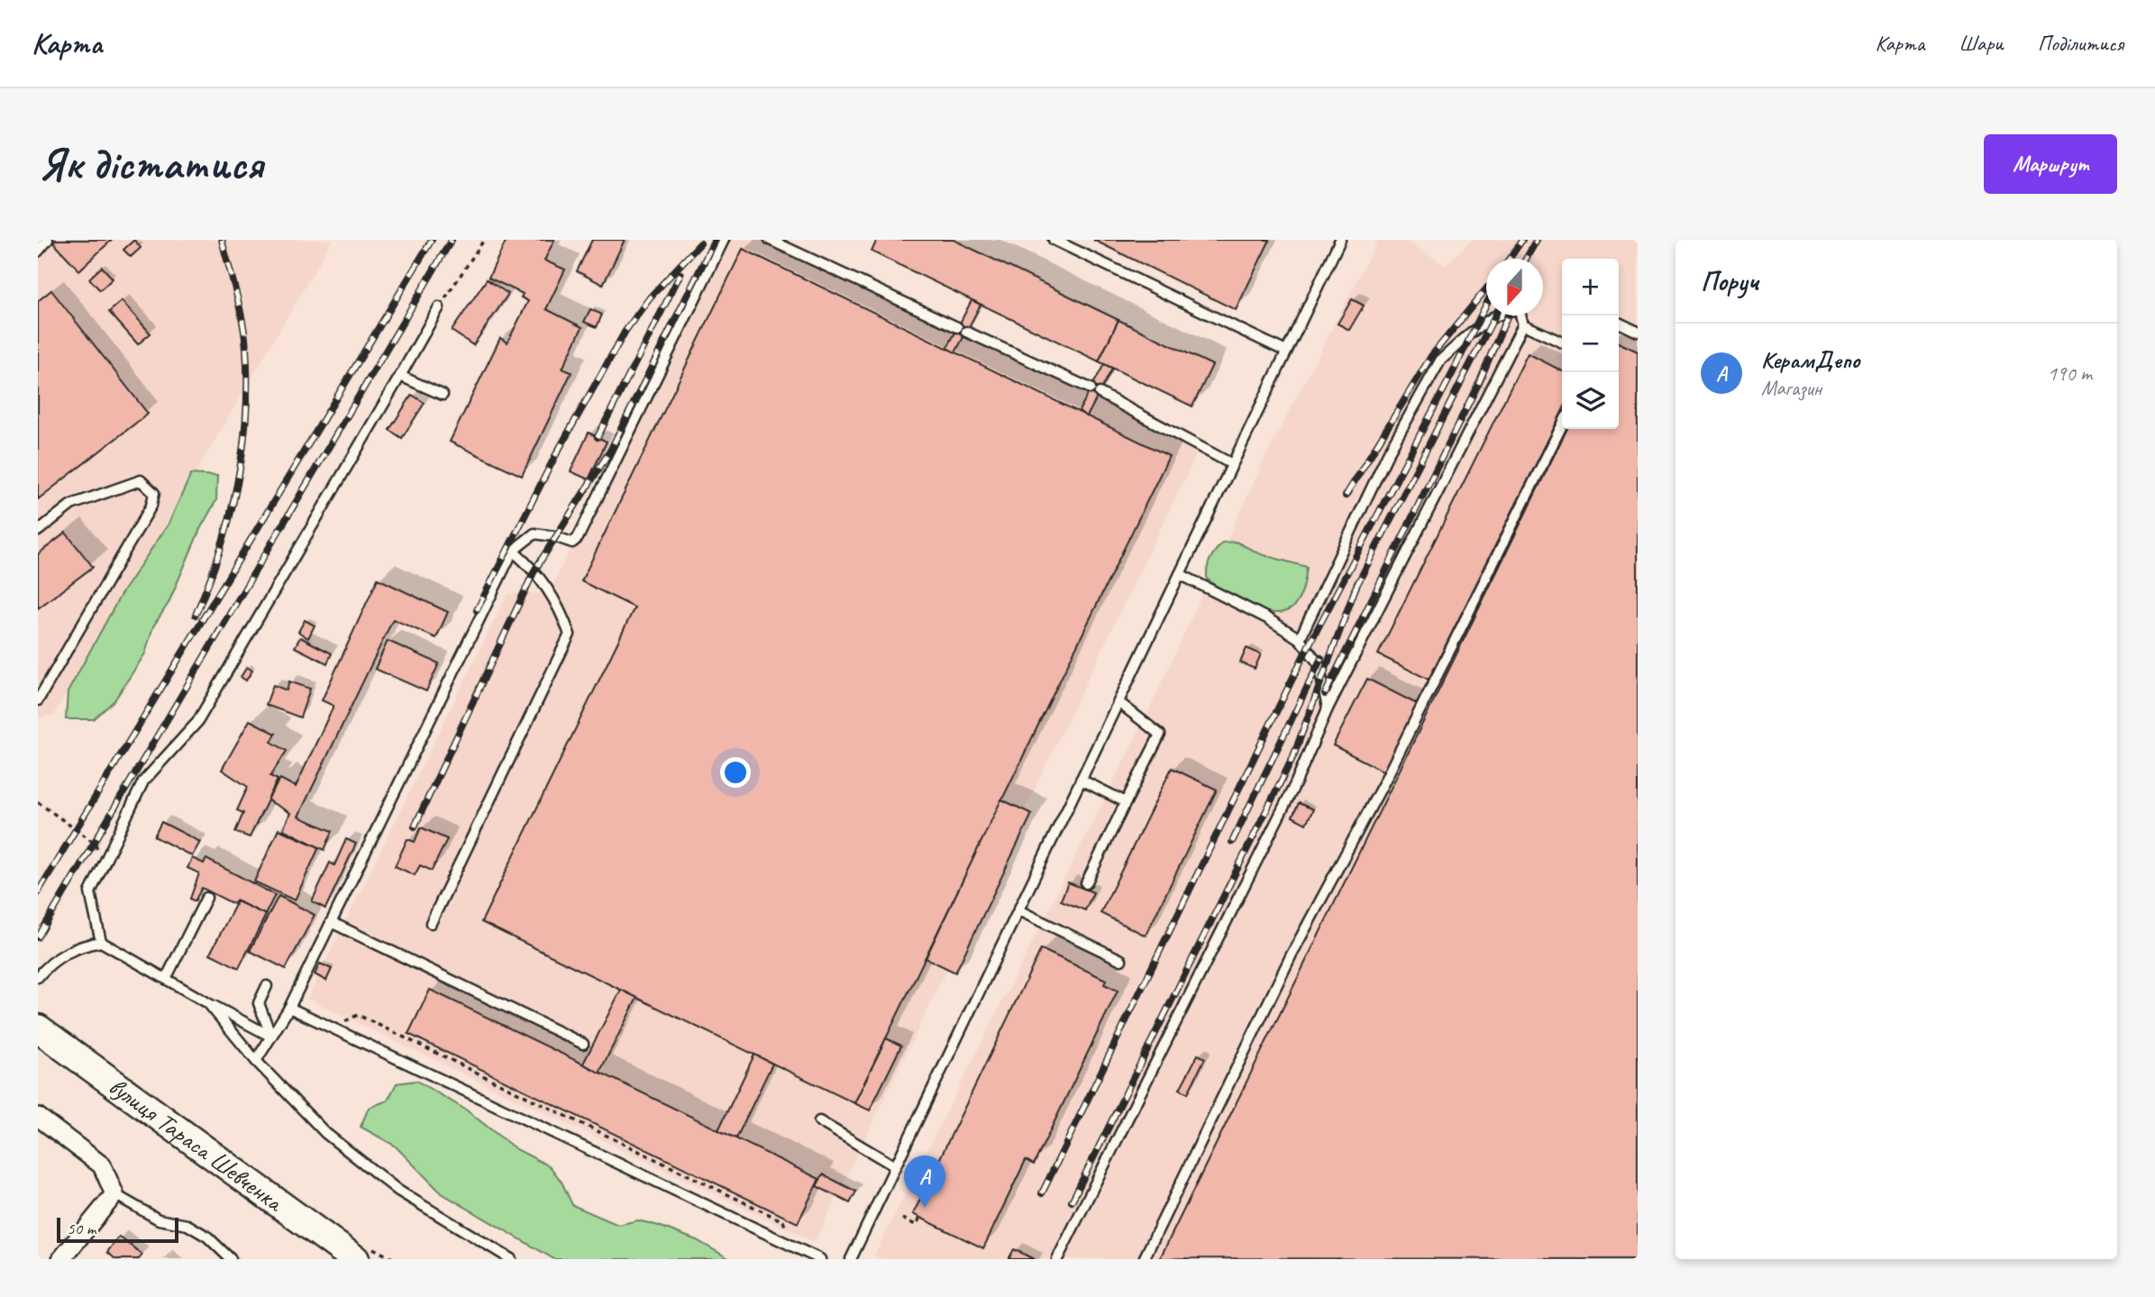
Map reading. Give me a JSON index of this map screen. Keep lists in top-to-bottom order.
{
  "streets": {
    "main road": ["вулиця Тараса Шевченка"]
  },
  "scale_bar": "50 m",
  "north": "bottom",
  "page": {
    "header": "Карта",
    "nav": ["Карта", "Шари", "Поділитися"],
    "buttons": "Маршрут",
    "title": "Як дістатися",
    "heading": "Поруч",
    "map_buttons": ["+", "−"],
    "list": [
      {
        "mark": "A",
        "name": "КерамДепо",
        "note": "Магазин",
        "value": "190 m"
      }
    ],
    "pins": "A",
    "scale": "50 m"
  }
}
